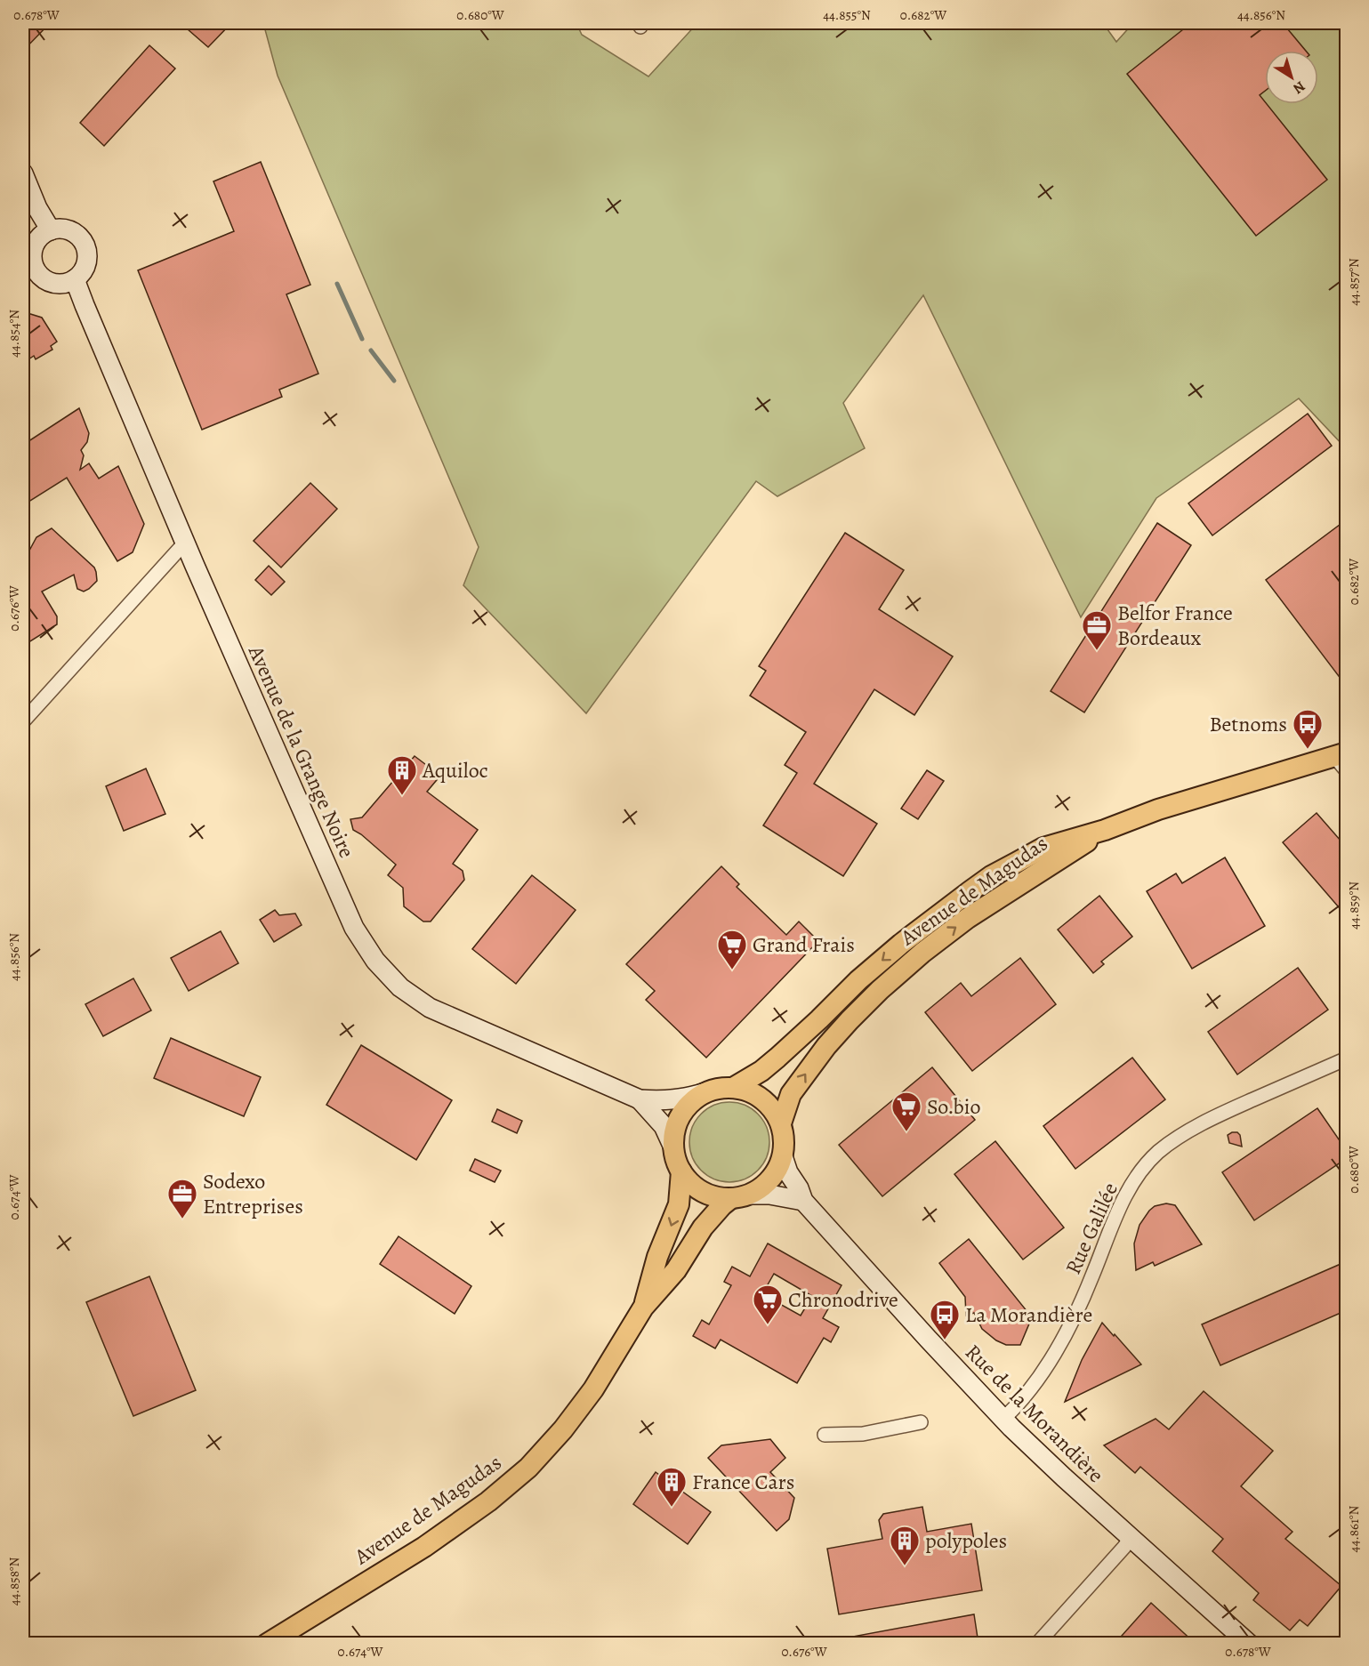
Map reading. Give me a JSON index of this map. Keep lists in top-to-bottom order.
{
  "streets": {
    "main road": ["Avenue de Magudas"],
    "street": ["Avenue de la Grange Noire", "Rue Galilée", "Rue de la Morandière"]
  },
  "crossings": [
    ["Avenue de la Grange Noire", "Avenue de Magudas"],
    ["Avenue de la Grange Noire", "Rue de la Morandière"],
    ["Avenue de Magudas", "Rue de la Morandière"],
    ["Rue Galilée", "Rue de la Morandière"]
  ],
  "places": {
    "office": ["Belfor France Bordeaux", "Sodexo Entreprises"],
    "bus stop": ["Betnoms", "La Morandière"],
    "building": ["Aquiloc", "France Cars", "polypoles"],
    "supermarket": ["Grand Frais", "So.bio", "Chronodrive"]
  },
  "north": "bottom right",
  "coordinates": [
    "0.678°W",
    "0.680°W",
    "44.855°N",
    "0.682°W",
    "44.856°N",
    "44.857°N",
    "44.854°N",
    "0.676°W",
    "44.859°N",
    "0.674°W",
    "44.861°N",
    "44.858°N"
  ]
}
